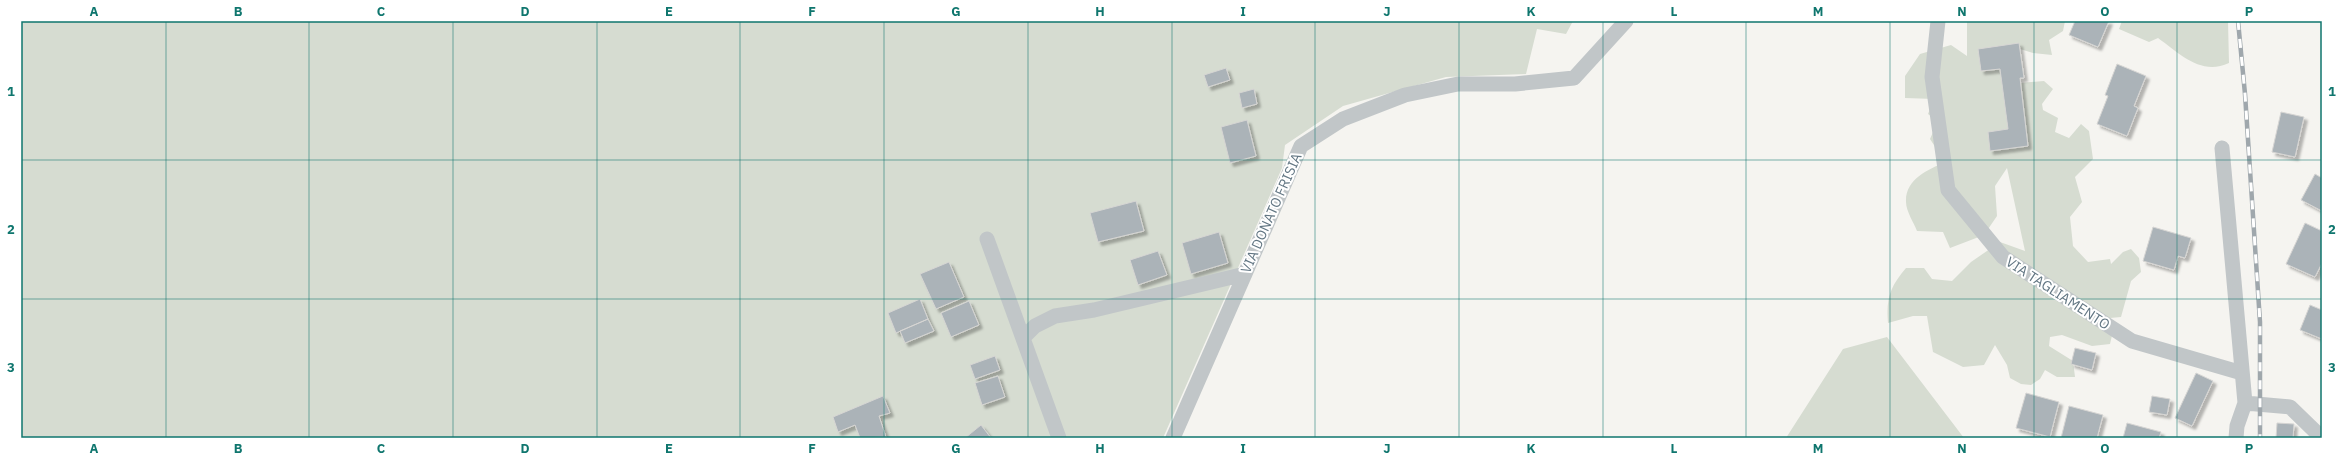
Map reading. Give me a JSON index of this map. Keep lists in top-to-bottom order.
{
  "streets": {
    "street": ["VIA DONATO FRISIA", "VIA TAGLIAMENTO"]
  },
  "grid": {
    "columns": [
      "A",
      "B",
      "C",
      "D",
      "E",
      "F",
      "G",
      "H",
      "I",
      "J",
      "K",
      "L",
      "M",
      "N",
      "O",
      "P"
    ],
    "rows": ["1", "2", "3"]
  }
}
